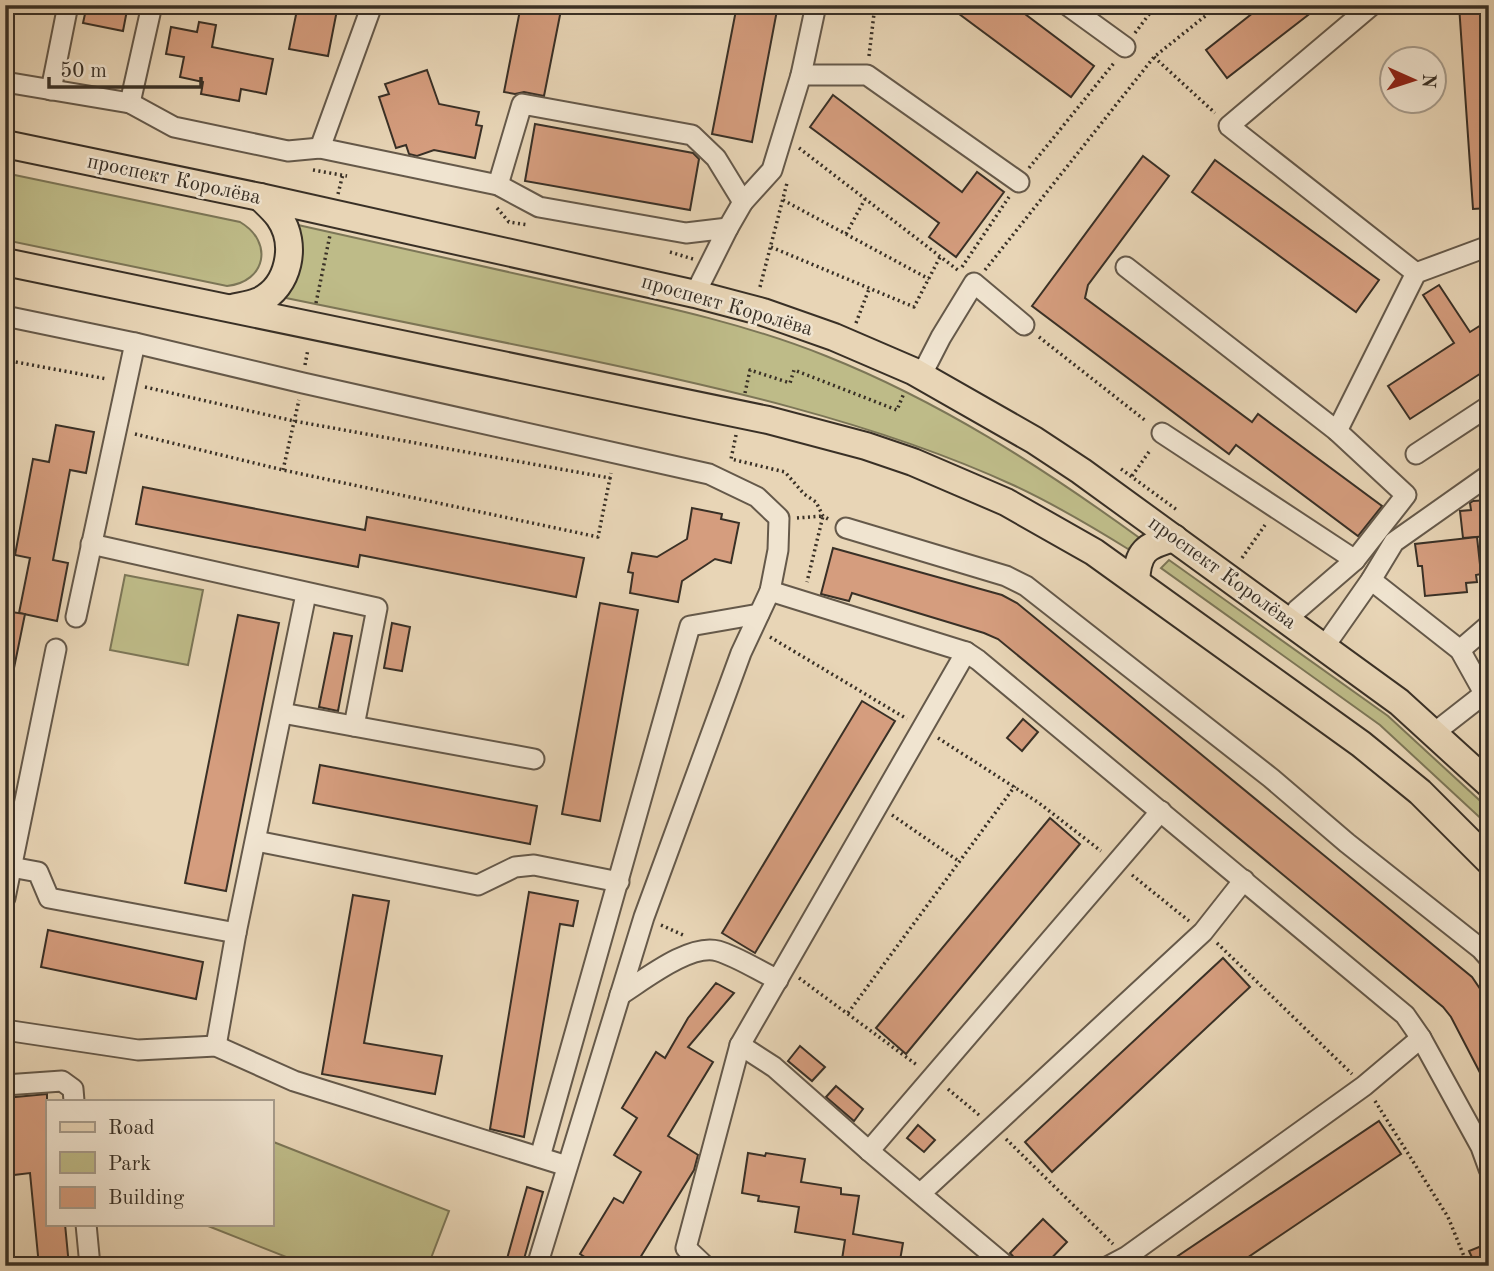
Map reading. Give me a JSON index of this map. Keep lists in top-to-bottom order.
{
  "streets": {
    "main road": ["проспект Королёва"]
  },
  "legend": ["Road", "Park", "Building"],
  "scale_bar": "50 m",
  "north": "right"
}
